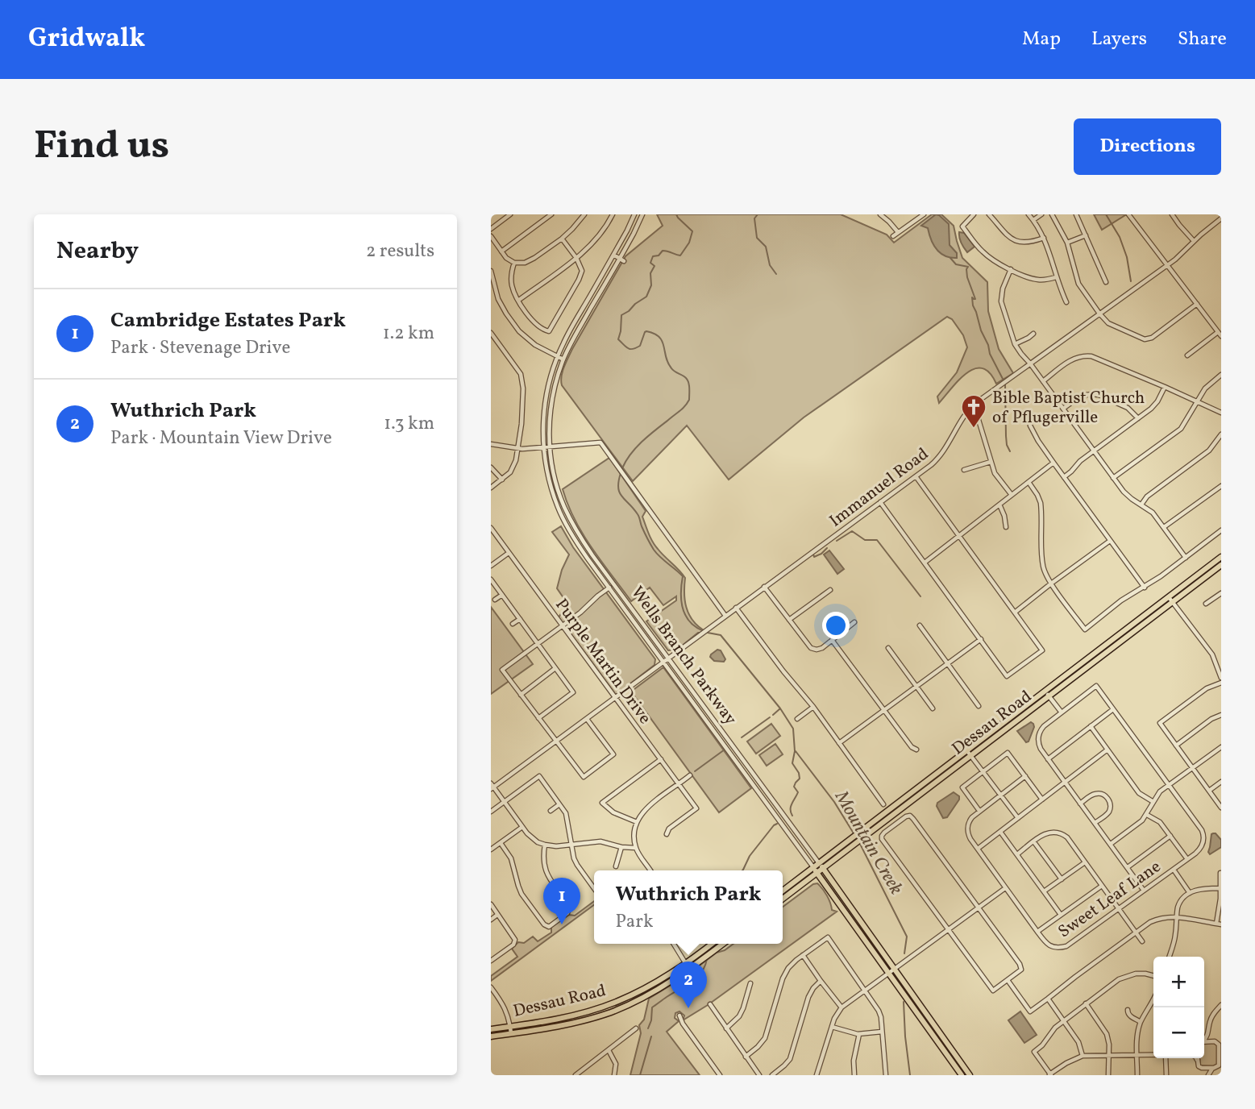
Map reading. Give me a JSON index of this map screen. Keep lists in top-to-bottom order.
{
  "streets": {
    "main road": ["Wells Branch Parkway", "Dessau Road"],
    "street": ["Immanuel Road", "Purple Martin Drive", "Sweet Leaf Lane"]
  },
  "crossings": [
    ["Immanuel Road", "Wells Branch Parkway"],
    ["Immanuel Road", "Purple Martin Drive"],
    ["Wells Branch Parkway", "Dessau Road"]
  ],
  "water": ["Mountain Creek"],
  "places": {
    "church": ["Bible Baptist Church of Pflugerville"]
  },
  "page": {
    "header": "Gridwalk",
    "nav": ["Map", "Layers", "Share"],
    "buttons": "Directions",
    "title": "Find us",
    "heading": ["Nearby", "2 results"],
    "list": [
      {
        "mark": "1",
        "name": "Cambridge Estates Park",
        "note": "Park · Stevenage Drive",
        "value": "1.2 km"
      },
      {
        "mark": "2",
        "name": "Wuthrich Park",
        "note": "Park · Mountain View Drive",
        "value": "1.3 km"
      }
    ],
    "popup": ["Wuthrich Park", "Park"],
    "pins": ["1", "2"],
    "map_buttons": ["+", "−"]
  }
}
